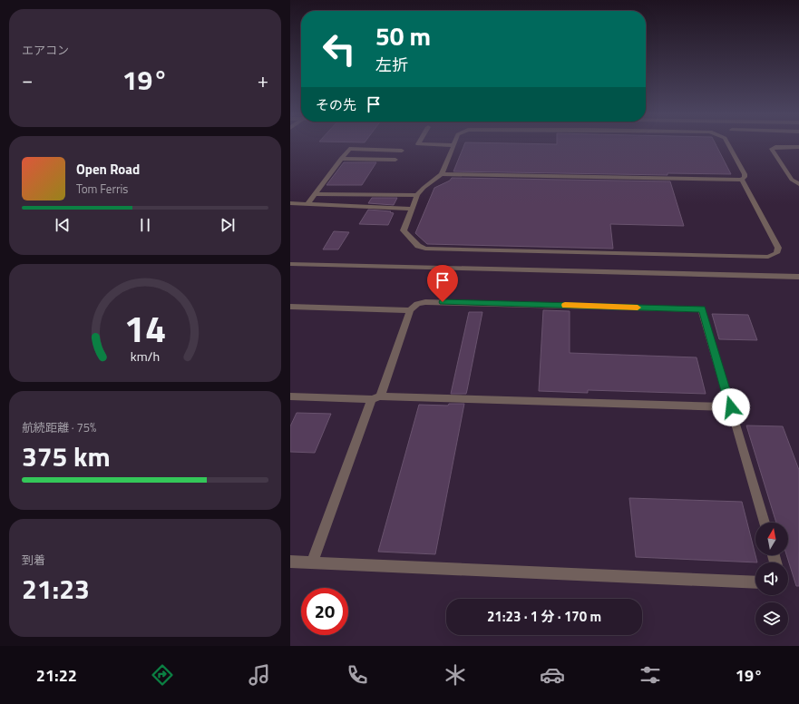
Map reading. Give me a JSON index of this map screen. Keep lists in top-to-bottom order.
{
  "north": "top",
  "page": {
    "tile": [
      "エアコン",
      ["航続距離 · 75%", "375 km"],
      ["到着", "21:23"]
    ],
    "turn": ["50 m", "左折"],
    "heat": ["−", "19°", "+"],
    "then": "その先",
    "song": ["Open Road", "Tom Ferris"],
    "limit": "20",
    "trip": "21:23 · 1 分 · 170 m",
    "tabs": ["21:22", "19°"],
    "gauge": ["14", "km/h"]
  }
}
